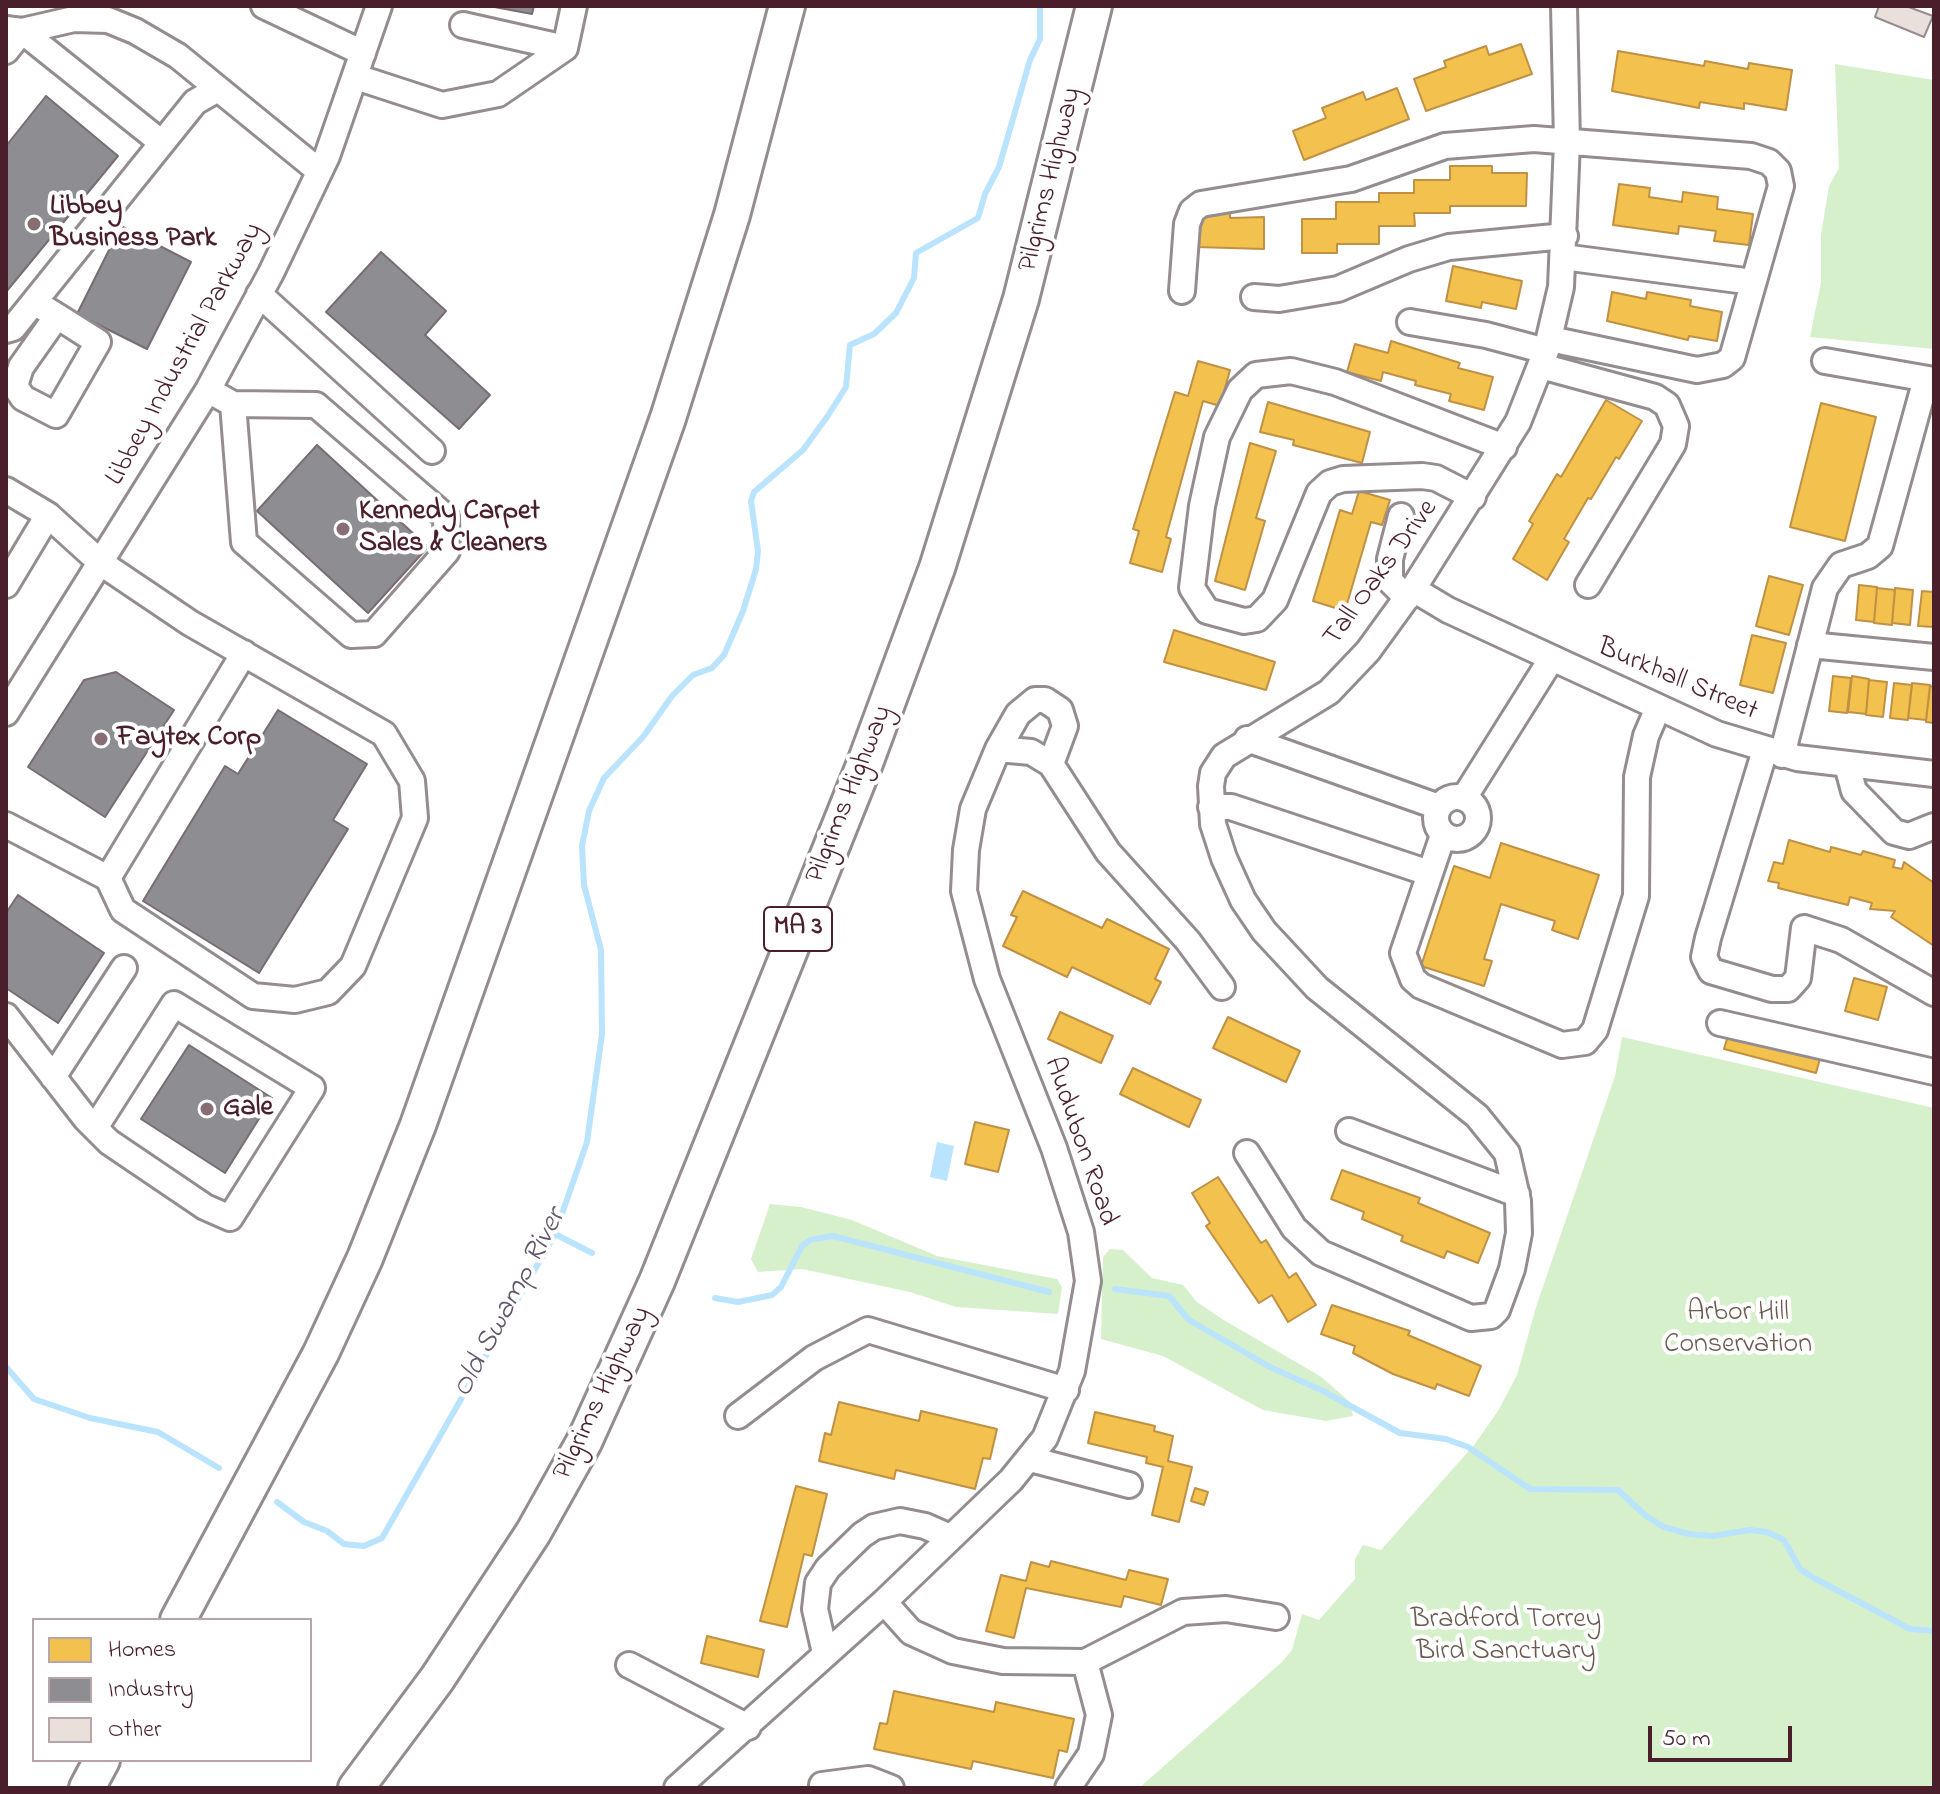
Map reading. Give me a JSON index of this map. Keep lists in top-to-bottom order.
{
  "streets": {
    "highway": ["Pilgrims Highway", "MA 3"],
    "street": [
      "Libbey Industrial Parkway",
      "Tall Oaks Drive",
      "Burkhall Street",
      "Audubon Road"
    ]
  },
  "crossings": [
    ["Tall Oaks Drive", "Burkhall Street"]
  ],
  "water": ["Old Swamp River"],
  "parks": ["Arbor Hill Conservation", "Bradford Torrey Bird Sanctuary"],
  "places": [
    "Libbey Business Park",
    "Kennedy Carpet Sales & Cleaners",
    "Faytex Corp",
    "Gale"
  ],
  "legend": ["Homes", "Industry", "Other"],
  "scale_bar": "50 m"
}
